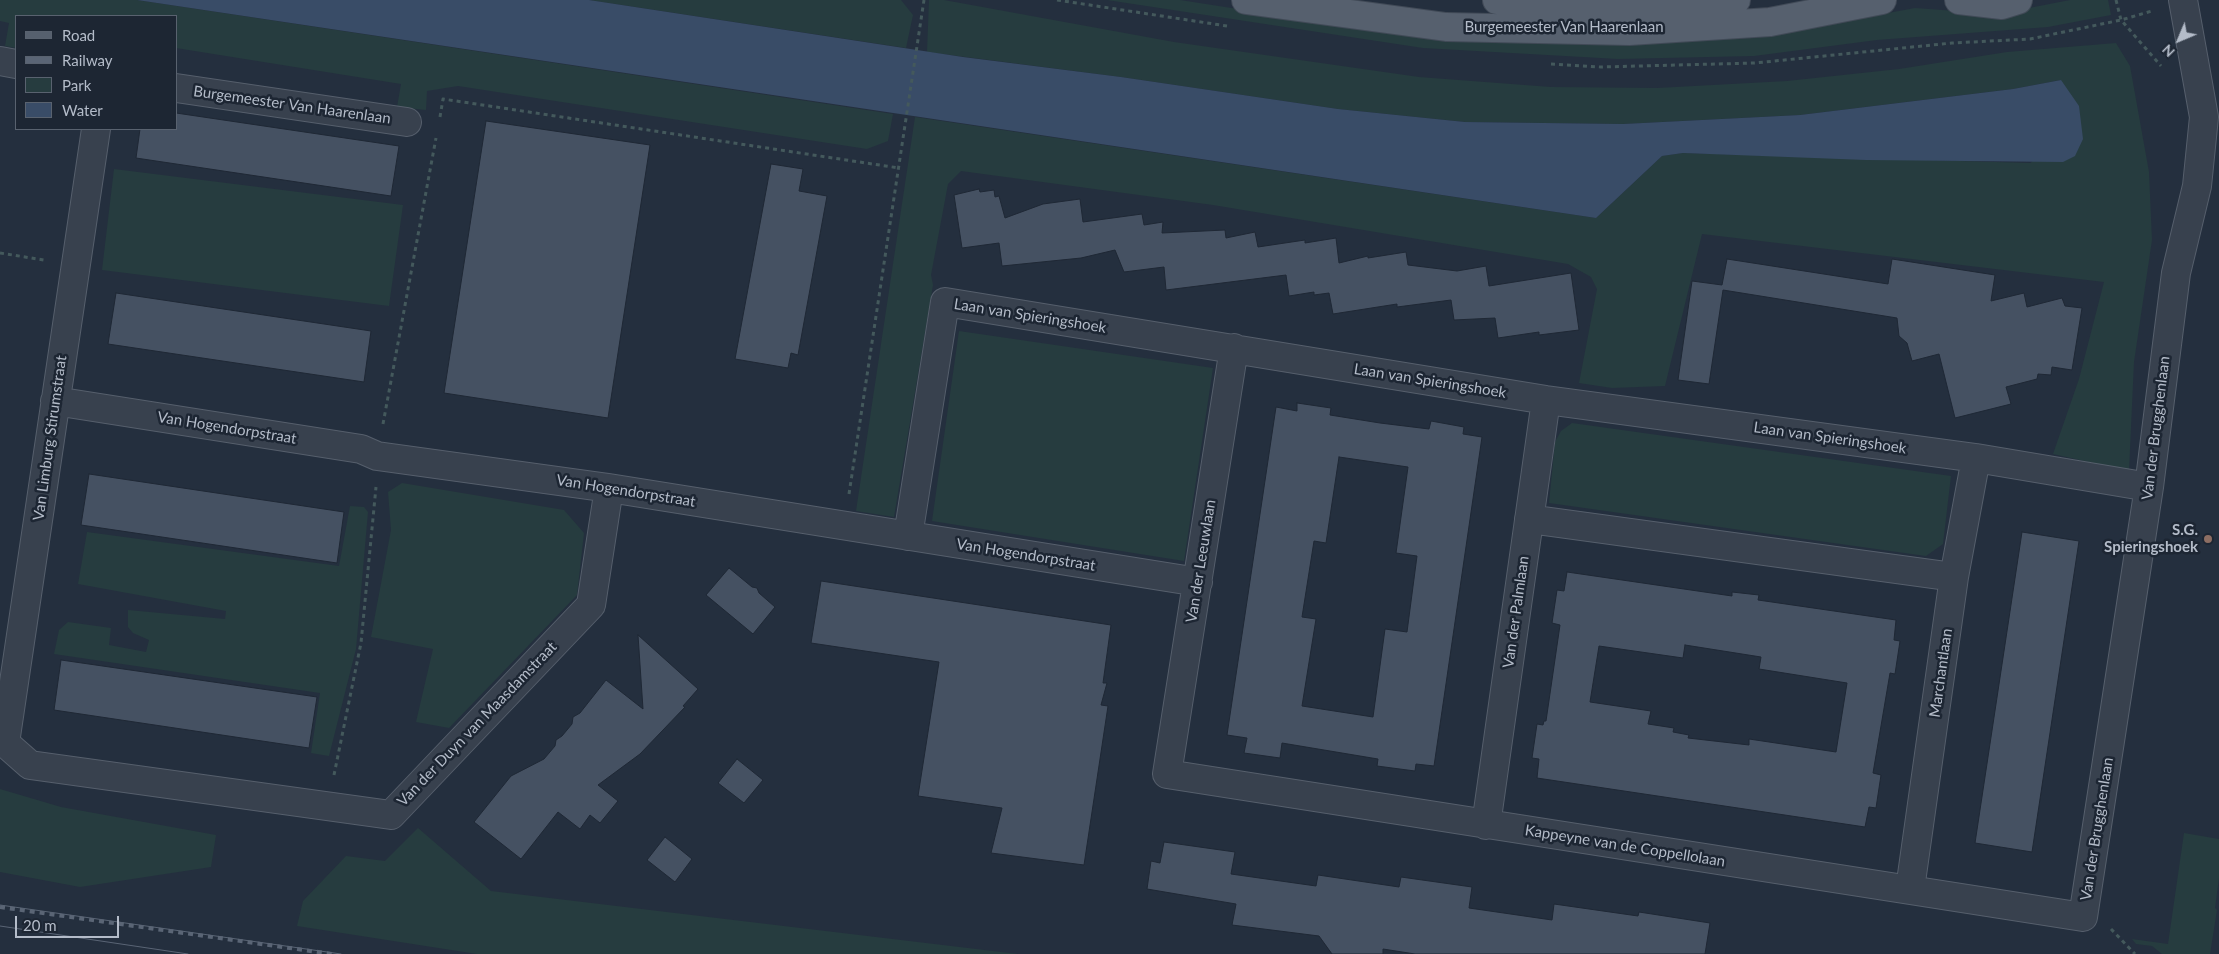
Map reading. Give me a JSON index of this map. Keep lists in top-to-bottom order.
{
  "streets": {
    "main road": ["Burgemeester Van Haarenlaan"],
    "street": [
      "Laan van Spieringshoek",
      "Van Hogendorpstraat",
      "Van der Brugghenlaan",
      "Van Limburg Stirumstraat",
      "Van der Leeuwlaan",
      "Van der Palmlaan",
      "Marchantlaan",
      "Van der Duyn van Maasdamstraat",
      "Kappeyne van de Coppellolaan"
    ]
  },
  "crossings": [
    ["Laan van Spieringshoek", "Van Hogendorpstraat"],
    ["Laan van Spieringshoek", "Van der Brugghenlaan"],
    ["Laan van Spieringshoek", "Van der Leeuwlaan"],
    ["Laan van Spieringshoek", "Van der Palmlaan"],
    ["Laan van Spieringshoek", "Marchantlaan"],
    ["Van Hogendorpstraat", "Van Limburg Stirumstraat"],
    ["Van Hogendorpstraat", "Van der Leeuwlaan"],
    ["Van Hogendorpstraat", "Van der Duyn van Maasdamstraat"],
    ["Van der Brugghenlaan", "Kappeyne van de Coppellolaan"],
    ["Van Limburg Stirumstraat", "Van der Duyn van Maasdamstraat"],
    ["Van der Leeuwlaan", "Kappeyne van de Coppellolaan"],
    ["Van der Palmlaan", "Kappeyne van de Coppellolaan"],
    ["Marchantlaan", "Kappeyne van de Coppellolaan"]
  ],
  "places": ["S.G. Spieringshoek"],
  "legend": [
    "Road",
    "Railway",
    "Park",
    "Water"
  ],
  "scale_bar": "20 m",
  "north": "bottom left"
}
